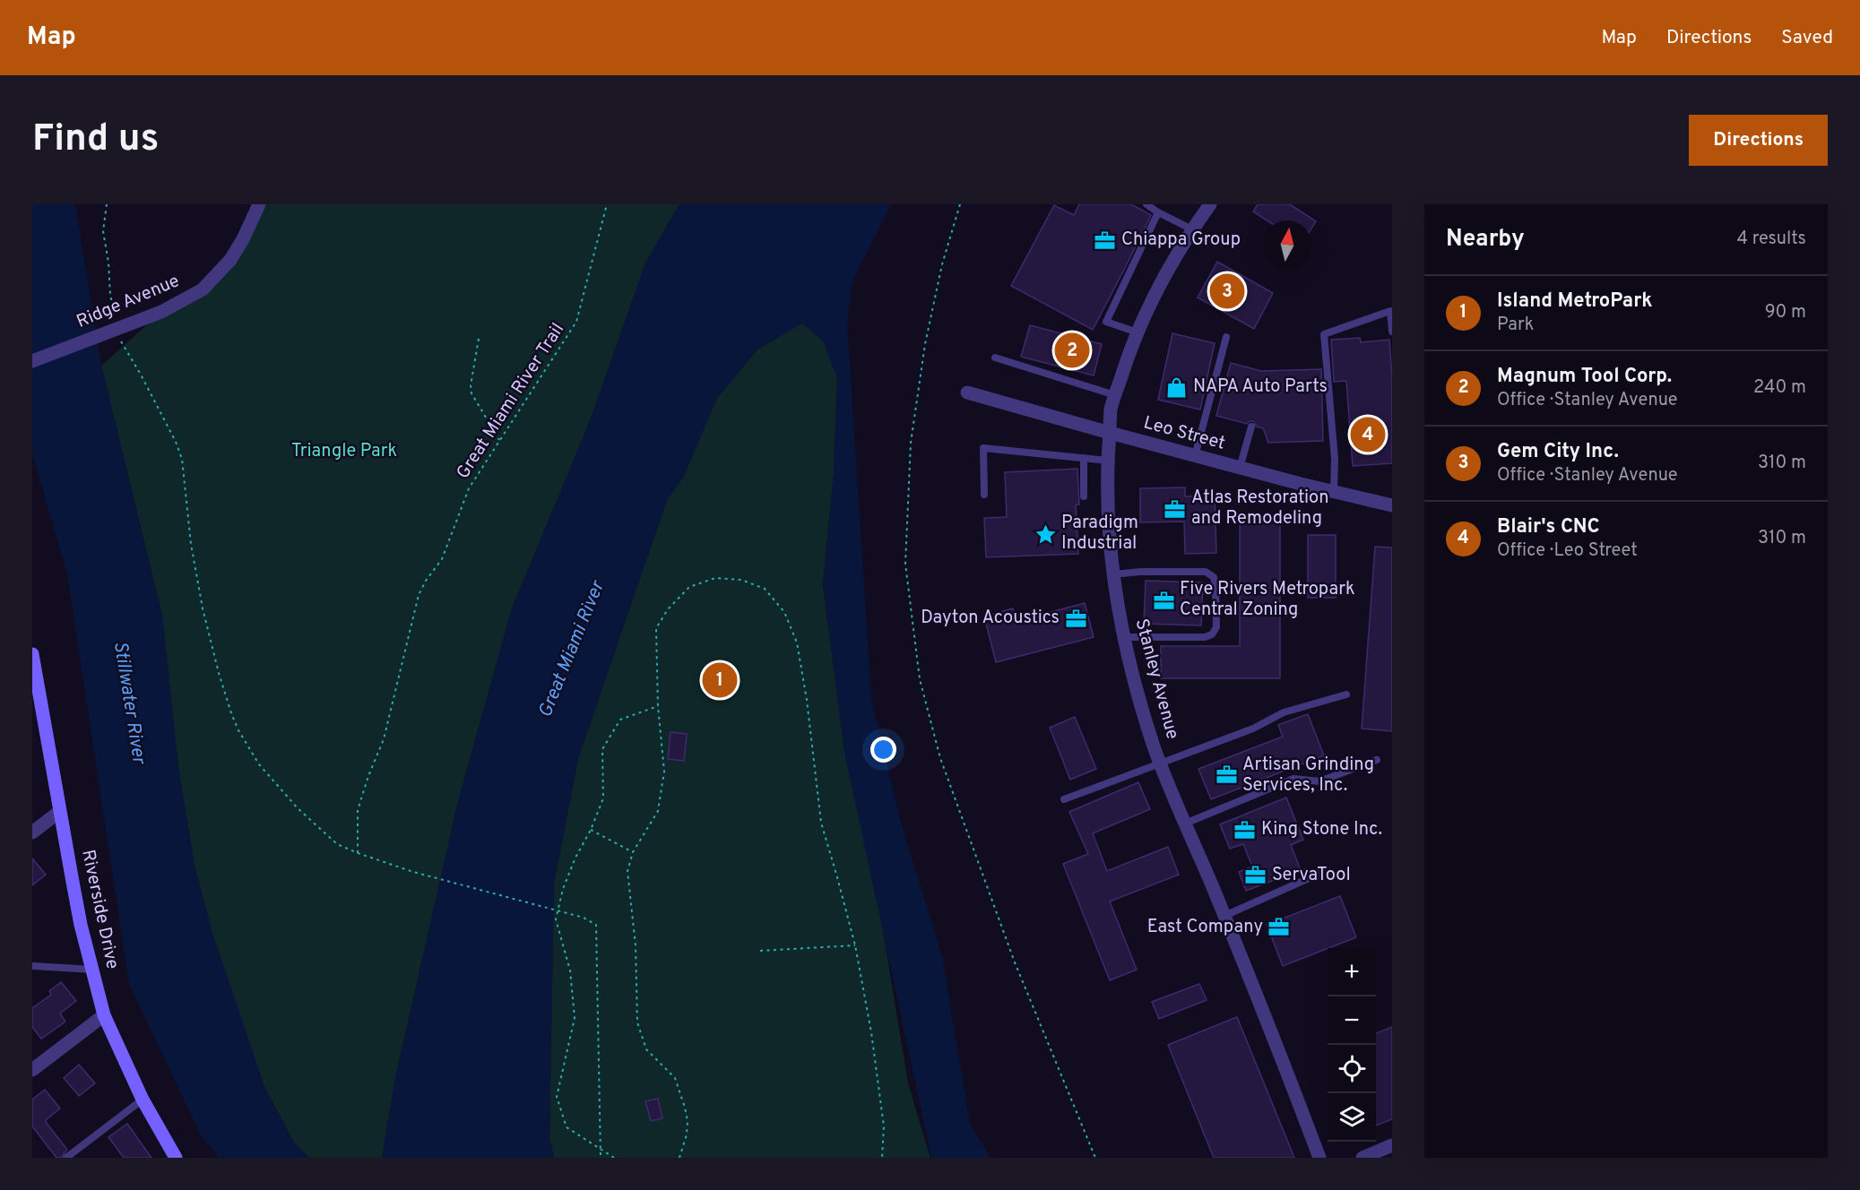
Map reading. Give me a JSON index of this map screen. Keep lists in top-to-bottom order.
{
  "streets": {
    "main road": ["Riverside Drive"],
    "street": ["Ridge Avenue", "Leo Street", "Stanley Avenue"],
    "path": ["Great Miami River Trail"]
  },
  "crossings": [
    ["Leo Street", "Stanley Avenue"]
  ],
  "water": ["Great Miami River", "Stillwater River"],
  "parks": ["Triangle Park"],
  "places": {
    "office": [
      "Chiappa Group",
      "Atlas Restoration and Remodeling",
      "Five Rivers Metropark Central Zoning",
      "Dayton Acoustics",
      "Artisan Grinding Services, Inc.",
      "King Stone Inc.",
      "ServaTool",
      "East Company"
    ],
    "shop": ["NAPA Auto Parts"],
    "place": ["Paradigm Industrial"]
  },
  "north": "top",
  "page": {
    "header": "Map",
    "nav": ["Map", "Directions", "Saved"],
    "buttons": "Directions",
    "title": "Find us",
    "heading": ["Nearby", "4 results"],
    "pins": [
      "3",
      "2",
      "4",
      "1"
    ],
    "list": [
      {
        "mark": "1",
        "name": "Island MetroPark",
        "note": "Park",
        "value": "90 m"
      },
      {
        "mark": "2",
        "name": "Magnum Tool Corp.",
        "note": "Office · Stanley Avenue",
        "value": "240 m"
      },
      {
        "mark": "3",
        "name": "Gem City Inc.",
        "note": "Office · Stanley Avenue",
        "value": "310 m"
      },
      {
        "mark": "4",
        "name": "Blair's CNC",
        "note": "Office · Leo Street",
        "value": "310 m"
      }
    ],
    "map_buttons": ["+", "−"]
  }
}
